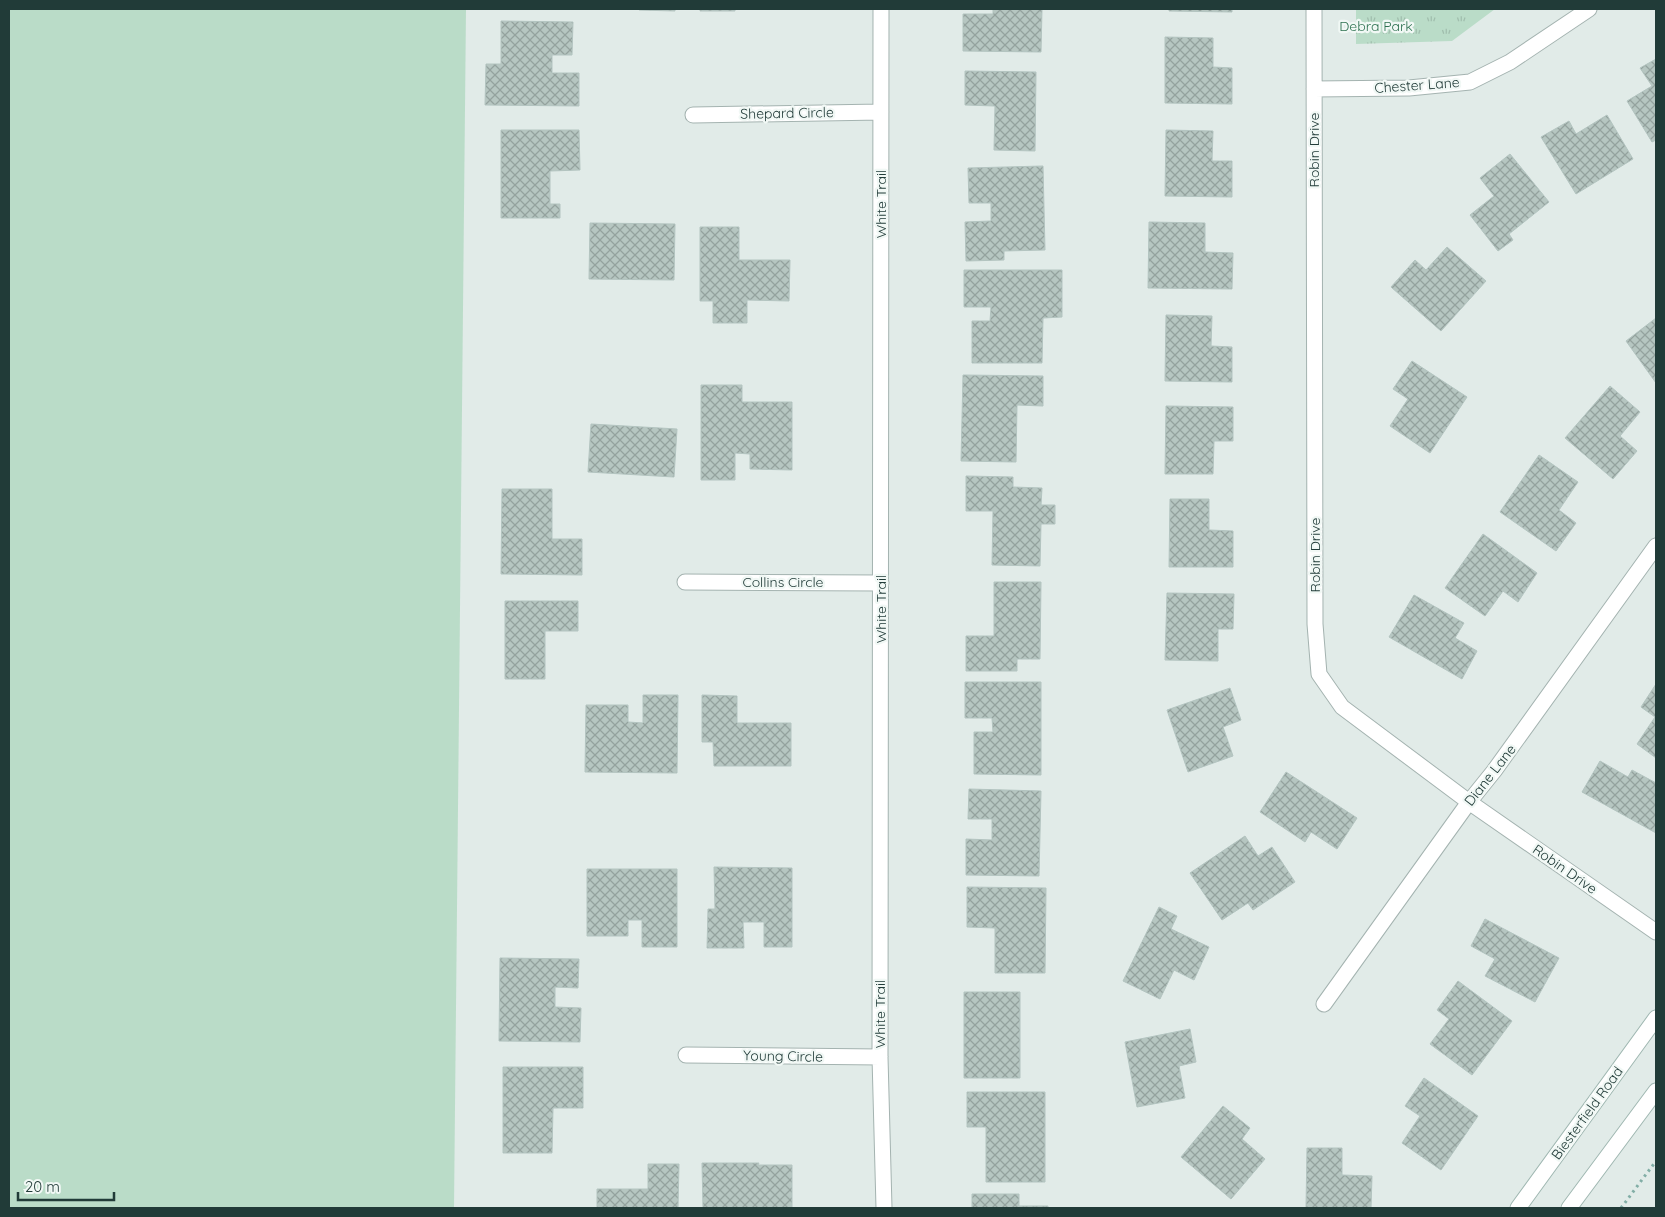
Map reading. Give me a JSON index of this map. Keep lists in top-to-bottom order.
{
  "streets": {
    "street": [
      "Chester Lane",
      "Shepard Circle",
      "Robin Drive",
      "White Trail",
      "Collins Circle",
      "Diane Lane",
      "Young Circle",
      "Biesterfield Road"
    ]
  },
  "crossings": [
    ["Chester Lane", "Robin Drive"],
    ["Shepard Circle", "White Trail"],
    ["Robin Drive", "Diane Lane"],
    ["White Trail", "Collins Circle"],
    ["White Trail", "Young Circle"]
  ],
  "parks": ["Debra Park"],
  "scale_bar": "20 m"
}
